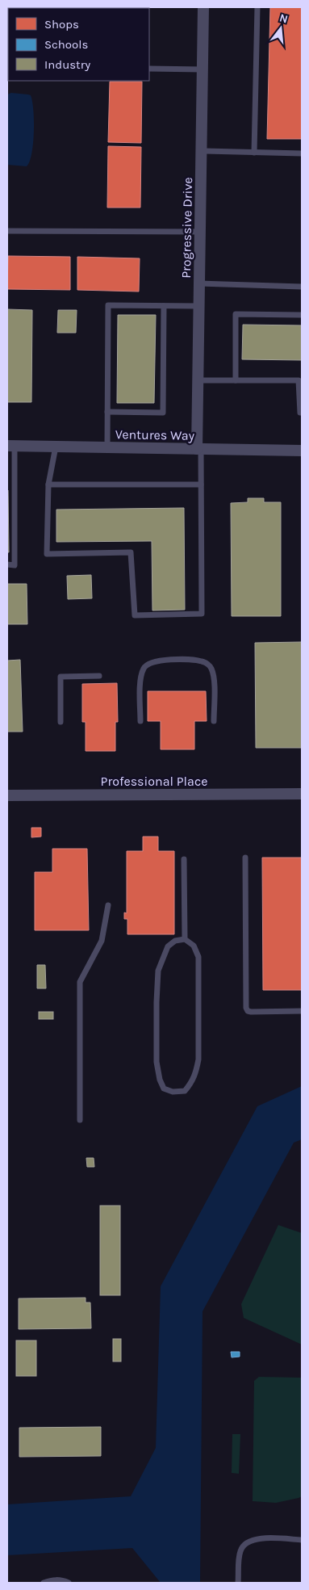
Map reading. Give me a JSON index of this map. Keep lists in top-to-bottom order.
{
  "streets": {
    "street": ["Progressive Drive", "Ventures Way", "Professional Place"]
  },
  "crossings": [
    ["Progressive Drive", "Ventures Way"]
  ],
  "legend": ["Shops", "Schools", "Industry"],
  "north": "top"
}
